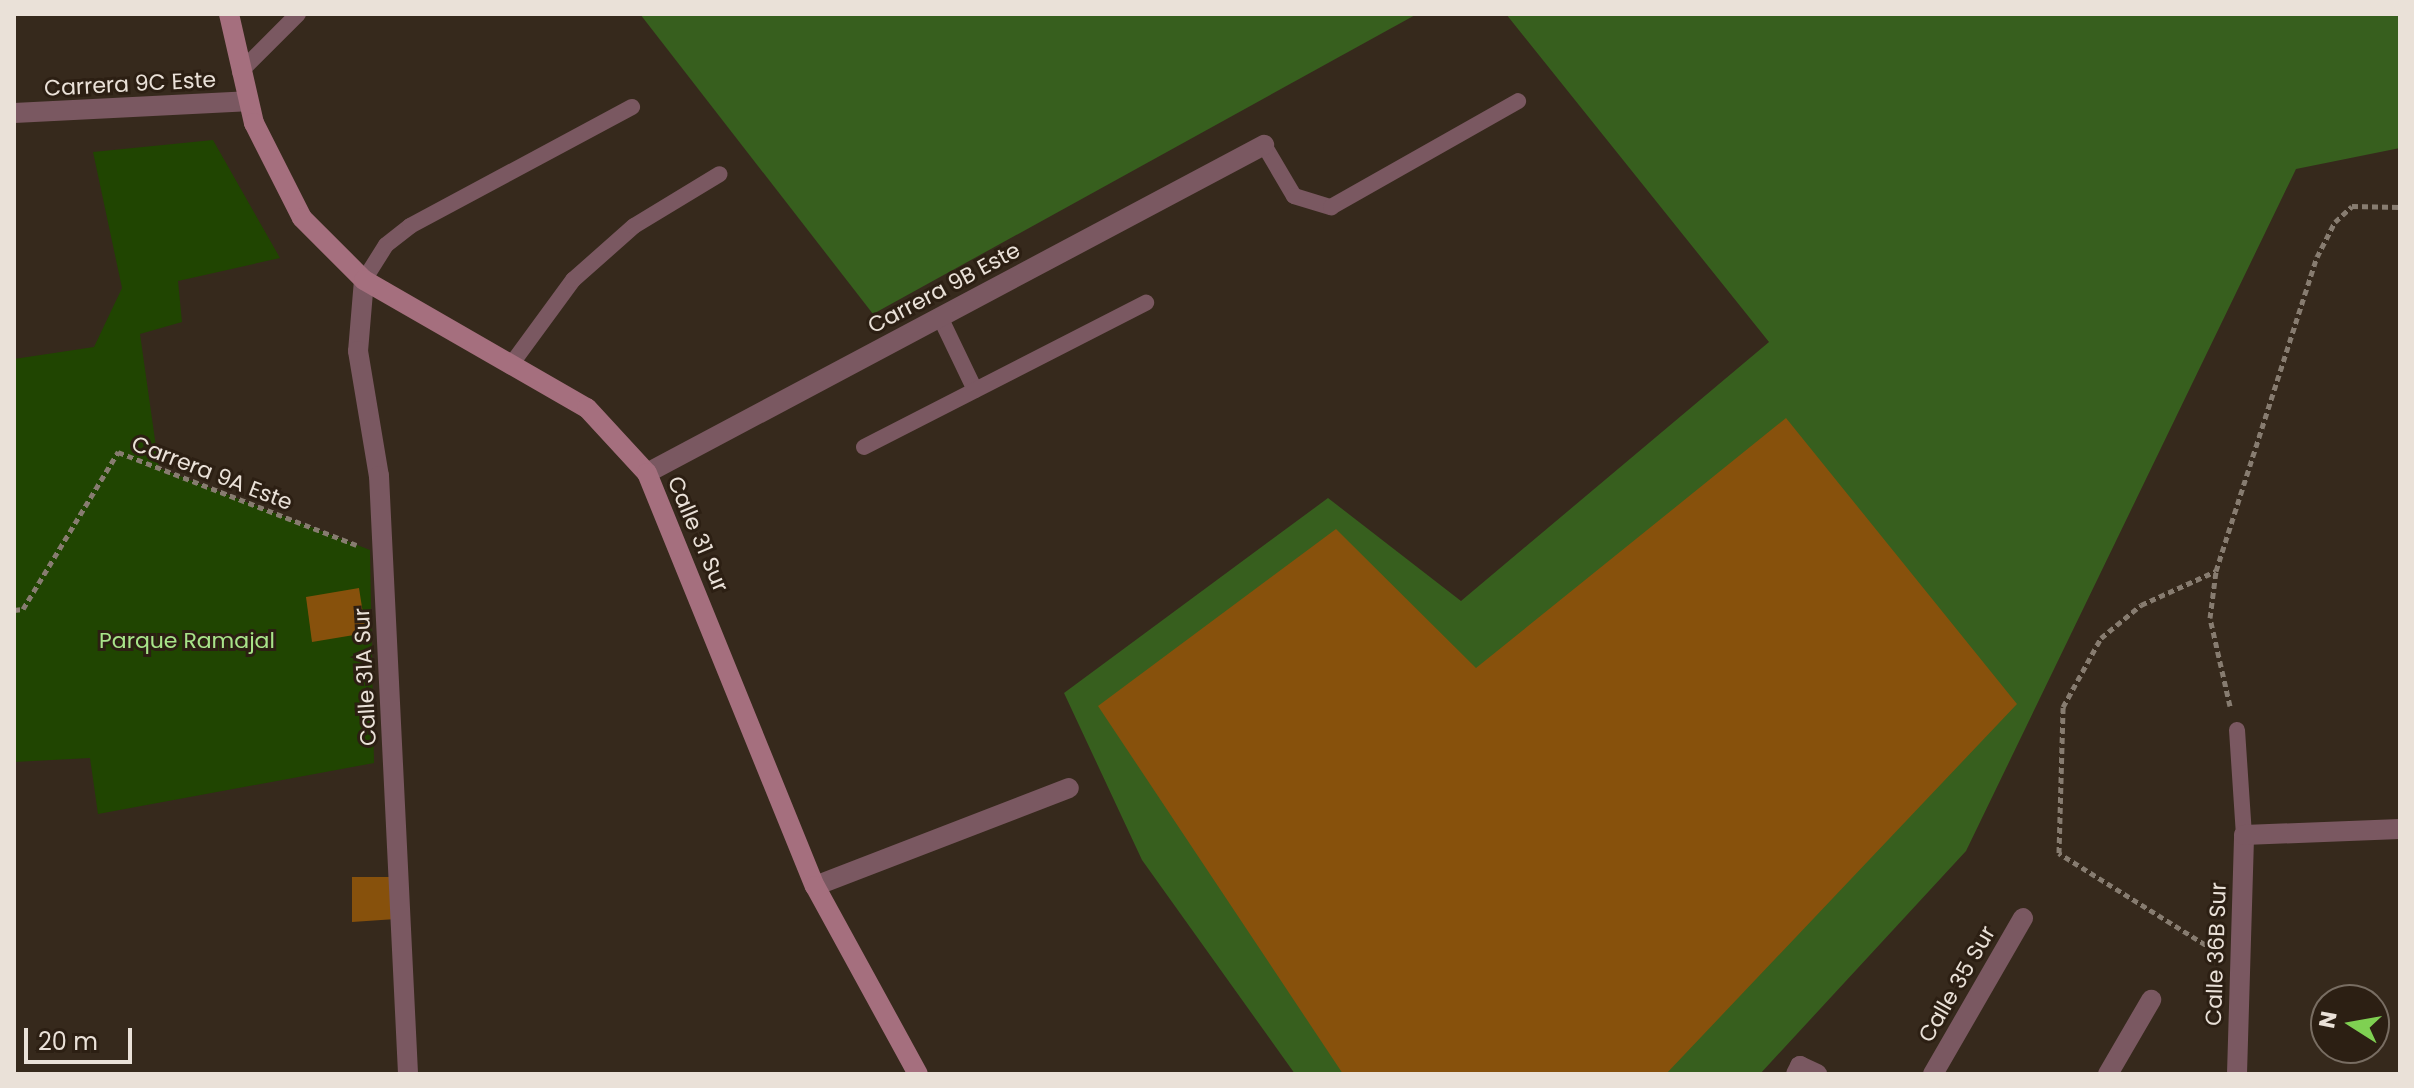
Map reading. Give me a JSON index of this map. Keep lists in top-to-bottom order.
{
  "streets": {
    "main road": ["Calle 31 Sur"],
    "street": [
      "Carrera 9C Este",
      "Carrera 9B Este",
      "Calle 31A Sur",
      "Calle 36B Sur",
      "Calle 35 Sur"
    ],
    "path": ["Carrera 9A Este"]
  },
  "crossings": [
    ["Carrera 9C Este", "Calle 31 Sur"],
    ["Carrera 9B Este", "Calle 31 Sur"],
    ["Carrera 9A Este", "Calle 31A Sur"],
    ["Calle 31 Sur", "Calle 31A Sur"]
  ],
  "parks": ["Parque Ramajal"],
  "scale_bar": "20 m",
  "north": "left"
}
